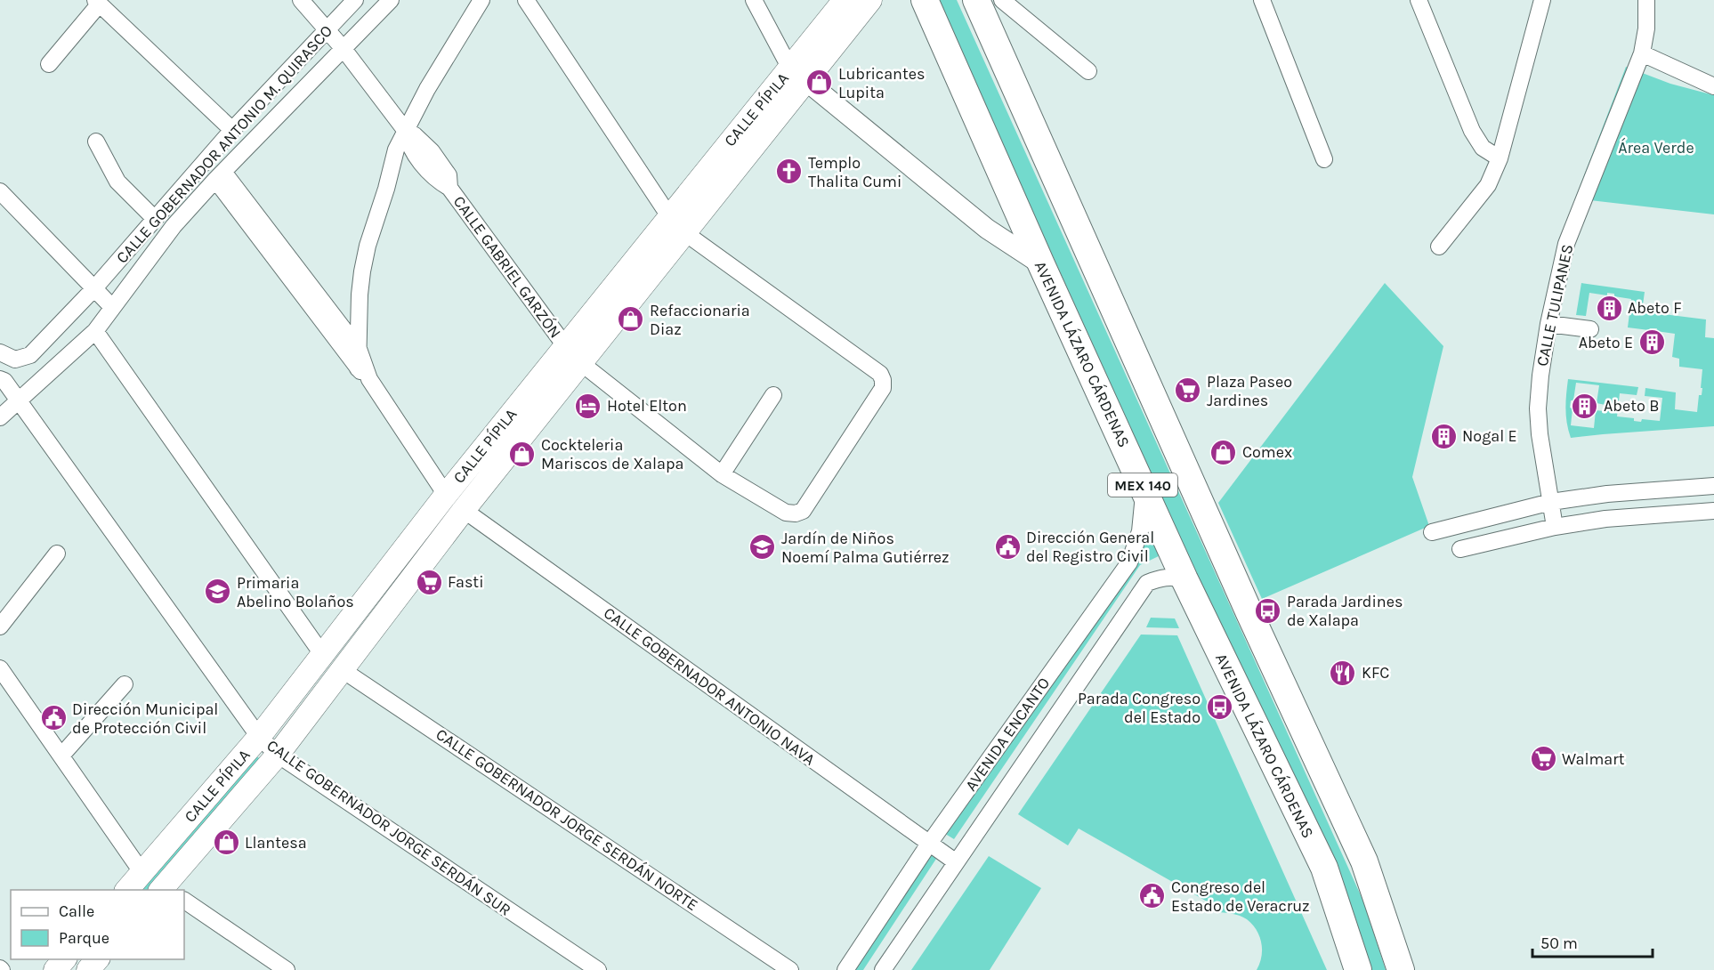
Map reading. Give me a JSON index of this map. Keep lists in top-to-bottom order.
{
  "streets": {
    "highway": ["AVENIDA LÁZARO CÁRDENAS", "MEX 140"],
    "main road": ["CALLE PÍPILA"],
    "street": [
      "CALLE GOBERNADOR ANTONIO M. QUIRASCO",
      "CALLE GABRIEL GARZÓN",
      "CALLE TULIPANES",
      "CALLE GOBERNADOR ANTONIO NAVA",
      "AVENIDA ENCANTO",
      "CALLE GOBERNADOR JORGE SERDÁN NORTE",
      "CALLE GOBERNADOR JORGE SERDÁN SUR"
    ]
  },
  "crossings": [
    ["CALLE PÍPILA", "CALLE GABRIEL GARZÓN"],
    ["CALLE PÍPILA", "CALLE GOBERNADOR ANTONIO NAVA"],
    ["CALLE PÍPILA", "CALLE GOBERNADOR JORGE SERDÁN NORTE"],
    ["CALLE PÍPILA", "CALLE GOBERNADOR JORGE SERDÁN SUR"],
    ["CALLE GOBERNADOR ANTONIO M. QUIRASCO", "CALLE GABRIEL GARZÓN"],
    ["CALLE GOBERNADOR ANTONIO M. QUIRASCO", "CALLE GOBERNADOR JORGE SERDÁN SUR"],
    ["AVENIDA LÁZARO CÁRDENAS", "AVENIDA ENCANTO"],
    ["CALLE GOBERNADOR ANTONIO NAVA", "AVENIDA ENCANTO"]
  ],
  "parks": ["Área Verde"],
  "places": {
    "shop": [
      "Lubricantes Lupita",
      "Refaccionaria Diaz",
      "Comex",
      "Cockteleria Mariscos de Xalapa",
      "Llantesa"
    ],
    "church": ["Templo Thalita Cumi"],
    "building": [
      "Abeto F",
      "Abeto E",
      "Abeto B",
      "Nogal E"
    ],
    "supermarket": ["Plaza Paseo Jardines", "Fasti", "Walmart"],
    "hotel": ["Hotel Elton"],
    "public building": ["Dirección General del Registro Civil", "Dirección Municipal de Protección Civil", "Congreso del Estado de Veracruz"],
    "school or university": ["Jardín de Niños Noemí Palma Gutiérrez", "Primaria Abelino Bolaños"],
    "bus stop": ["Parada Jardines de Xalapa", "Parada Congreso del Estado"],
    "restaurant": ["KFC"]
  },
  "legend": ["Calle", "Parque"],
  "scale_bar": "50 m"
}
